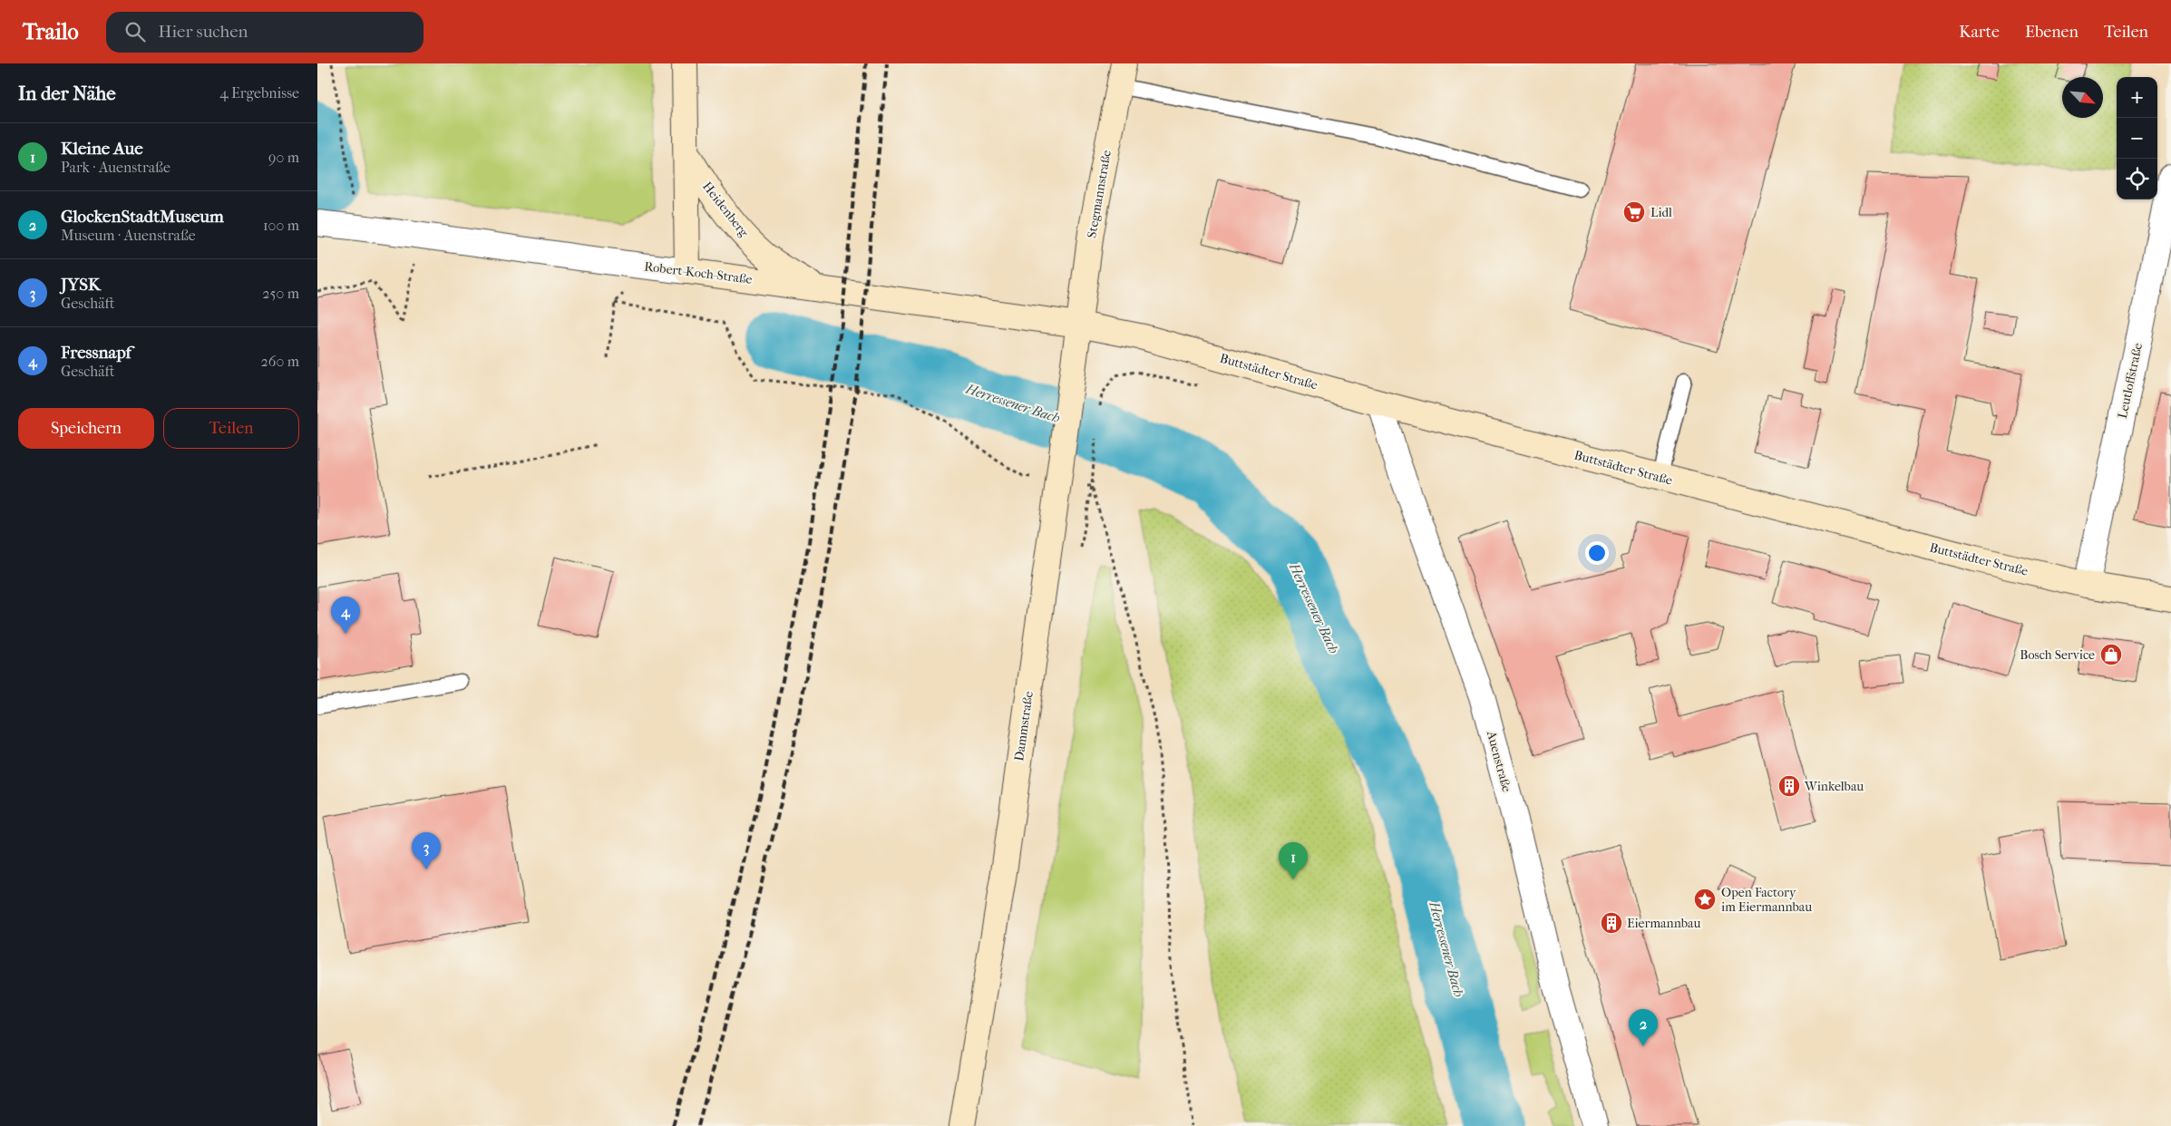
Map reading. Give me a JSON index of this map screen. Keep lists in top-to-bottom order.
{
  "streets": {
    "main road": [
      "Stegmannstraße",
      "Heidenberg",
      "Robert-Koch-Straße",
      "Buttstädter Straße",
      "Dammstraße"
    ],
    "street": ["Leutloffstraße", "Auenstraße"]
  },
  "crossings": [
    ["Stegmannstraße", "Robert-Koch-Straße"],
    ["Stegmannstraße", "Buttstädter Straße"],
    ["Stegmannstraße", "Dammstraße"],
    ["Heidenberg", "Robert-Koch-Straße"],
    ["Robert-Koch-Straße", "Buttstädter Straße"],
    ["Robert-Koch-Straße", "Dammstraße"],
    ["Buttstädter Straße", "Leutloffstraße"],
    ["Buttstädter Straße", "Dammstraße"],
    ["Buttstädter Straße", "Auenstraße"]
  ],
  "water": ["Herressener Bach"],
  "places": {
    "supermarket": ["Lidl"],
    "shop": ["Bosch Service"],
    "building": ["Winkelbau", "Eiermannbau"],
    "place": ["Open Factory im Eiermannbau"]
  },
  "north": "bottom right",
  "page": {
    "header": "Trailo",
    "search": "Hier suchen",
    "nav": ["Karte", "Ebenen", "Teilen"],
    "heading": ["In der Nähe", "4 Ergebnisse"],
    "map_buttons": ["+", "−"],
    "list": [
      {
        "mark": "1",
        "name": "Kleine Aue",
        "note": "Park · Auenstraße",
        "value": "90 m"
      },
      {
        "mark": "2",
        "name": "GlockenStadtMuseum",
        "note": "Museum · Auenstraße",
        "value": "100 m"
      },
      {
        "mark": "3",
        "name": "JYSK",
        "note": "Geschäft",
        "value": "250 m"
      },
      {
        "mark": "4",
        "name": "Fressnapf",
        "note": "Geschäft",
        "value": "260 m"
      }
    ],
    "buttons": ["Speichern", "Teilen"],
    "pins": [
      "4",
      "3",
      "1",
      "2"
    ]
  }
}
